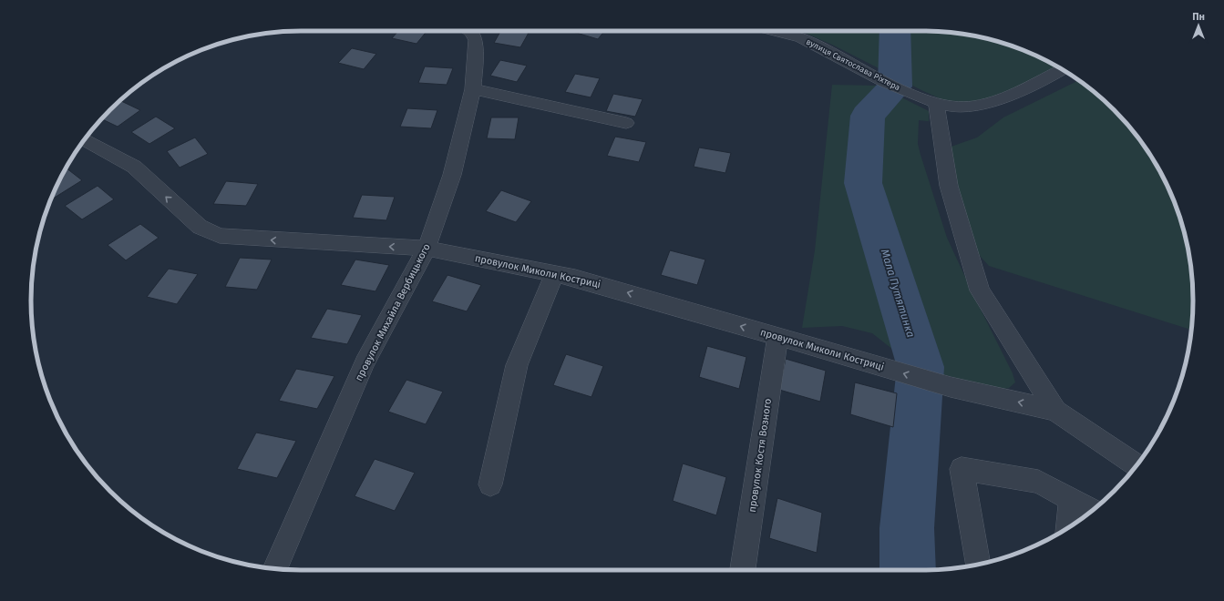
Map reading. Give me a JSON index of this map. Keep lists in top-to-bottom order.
{
  "streets": {
    "street": [
      "вулиця Святослава Ріхтера",
      "провулок Миколи Костриці",
      "провулок Михайла Вербицького",
      "провулок Костя Возного"
    ]
  },
  "crossings": [
    ["провулок Миколи Костриці", "провулок Михайла Вербицького"],
    ["провулок Миколи Костриці", "провулок Костя Возного"]
  ],
  "one_way": ["провулок Миколи Костриці"],
  "water": ["Мала Путятинка"],
  "north": "top"
}
